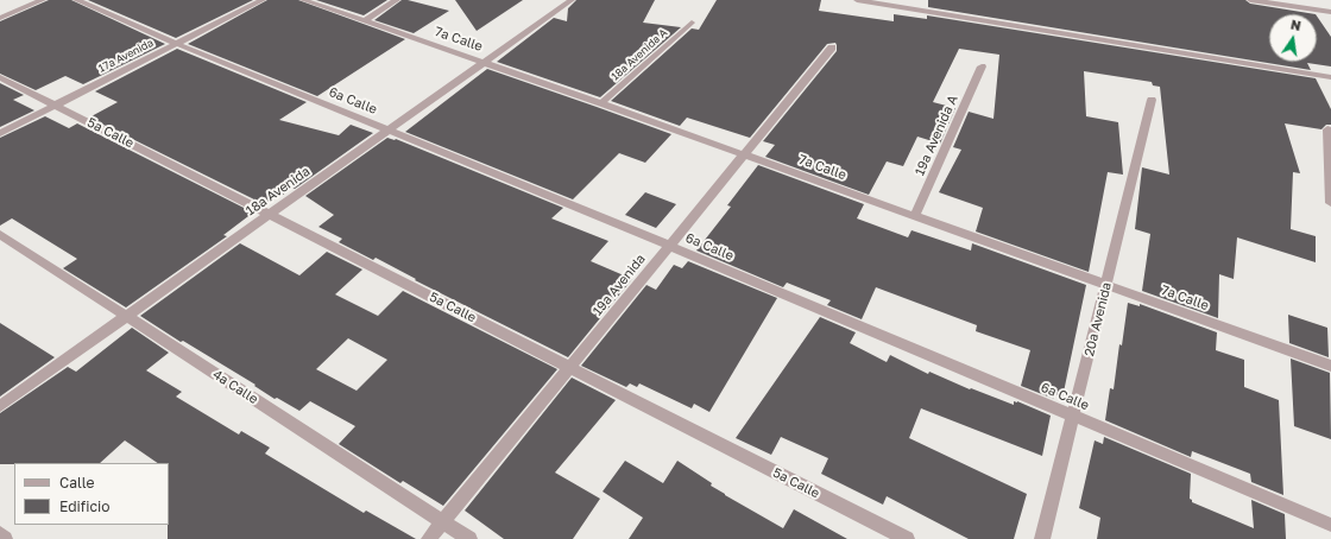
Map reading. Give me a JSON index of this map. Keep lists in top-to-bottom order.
{
  "streets": {
    "street": [
      "7a Calle",
      "18a Avenida A",
      "17a Avenida",
      "6a Calle",
      "5a Calle",
      "19a Avenida A",
      "18a Avenida",
      "19a Avenida",
      "20a Avenida",
      "4a Calle"
    ]
  },
  "crossings": [
    ["7a Calle", "18a Avenida A"],
    ["7a Calle", "19a Avenida A"],
    ["7a Calle", "18a Avenida"],
    ["7a Calle", "19a Avenida"],
    ["7a Calle", "20a Avenida"],
    ["17a Avenida", "6a Calle"],
    ["17a Avenida", "5a Calle"],
    ["6a Calle", "18a Avenida"],
    ["6a Calle", "19a Avenida"],
    ["6a Calle", "20a Avenida"],
    ["5a Calle", "18a Avenida"],
    ["5a Calle", "19a Avenida"],
    ["18a Avenida", "4a Calle"],
    ["19a Avenida", "4a Calle"]
  ],
  "legend": ["Calle", "Edificio"],
  "north": "top"
}
